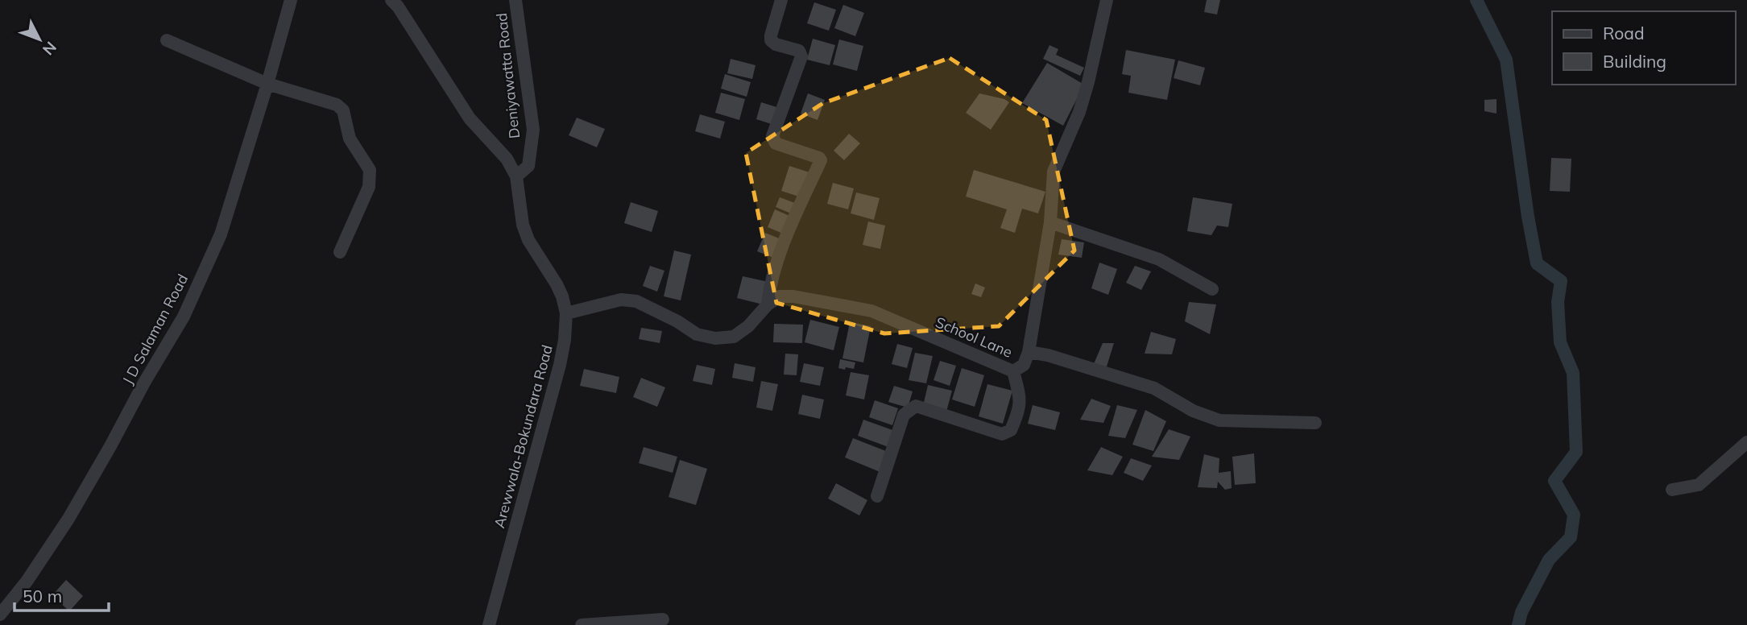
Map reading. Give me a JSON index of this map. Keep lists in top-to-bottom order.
{
  "streets": {
    "street": [
      "Deniyawatta Road",
      "J D Salaman Road",
      "School Lane",
      "Arewwala-Bokundara Road"
    ]
  },
  "crossings": [
    ["Deniyawatta Road", "Arewwala-Bokundara Road"]
  ],
  "legend": ["Road", "Building"],
  "scale_bar": "50 m",
  "north": "bottom right"
}
